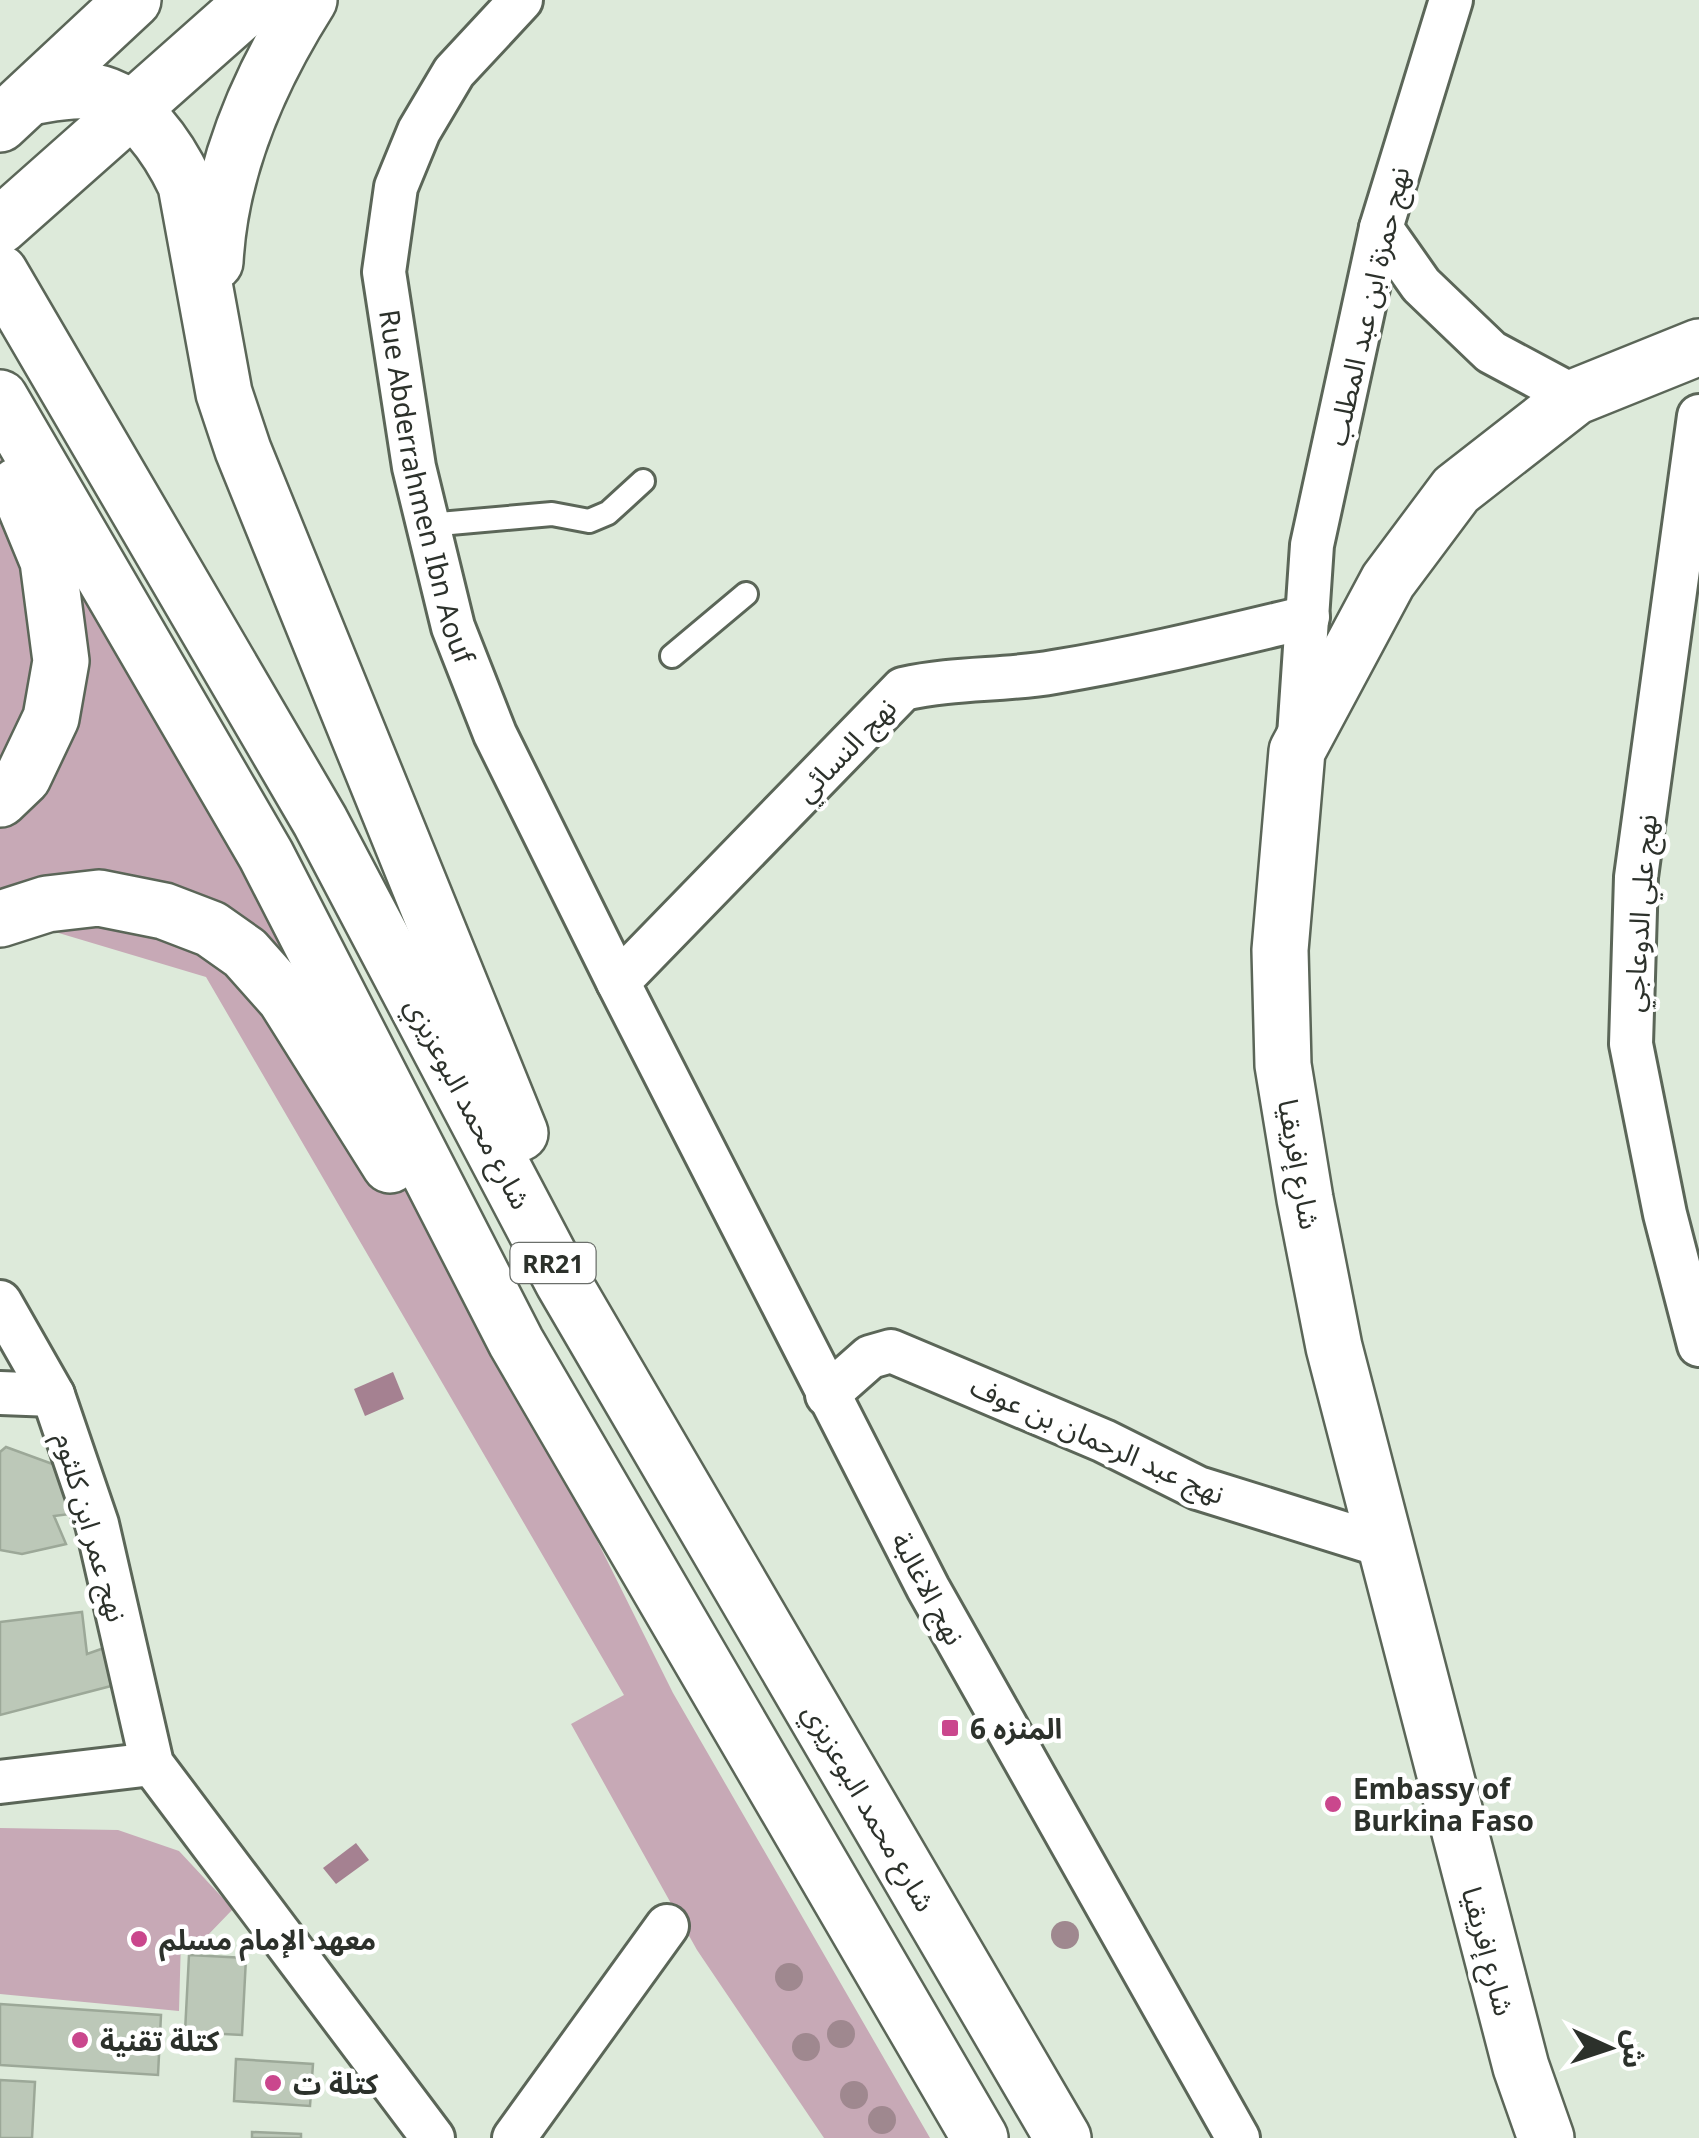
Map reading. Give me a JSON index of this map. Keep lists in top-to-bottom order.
{
  "streets": {
    "main road": ["شارع محمد البوعزيزي", "شارع إفريقيا", "RR21"],
    "street": [
      "نهج حمزة ابن عبد المطلب",
      "Rue Abderrahmen Ibn Aouf",
      "نهج النسائي",
      "نهج علي الدوعاجي",
      "نهج عبد الرحمان بن عوف",
      "نهج عمر ابن كلثوم",
      "نهج الاغالبة"
    ]
  },
  "crossings": [
    ["نهج حمزة ابن عبد المطلب", "نهج النسائي"],
    ["نهج حمزة ابن عبد المطلب", "شارع إفريقيا"],
    ["Rue Abderrahmen Ibn Aouf", "نهج النسائي"],
    ["Rue Abderrahmen Ibn Aouf", "نهج الاغالبة"],
    ["نهج النسائي", "نهج الاغالبة"],
    ["شارع إفريقيا", "نهج عبد الرحمان بن عوف"],
    ["نهج عبد الرحمان بن عوف", "نهج الاغالبة"]
  ],
  "places": {
    "transit": ["المنزه 6"],
    "other": [
      "Embassy of Burkina Faso",
      "معهد الإمام مسلم",
      "كتلة تقنية",
      "كتلة ت"
    ]
  },
  "north": "right"
}
